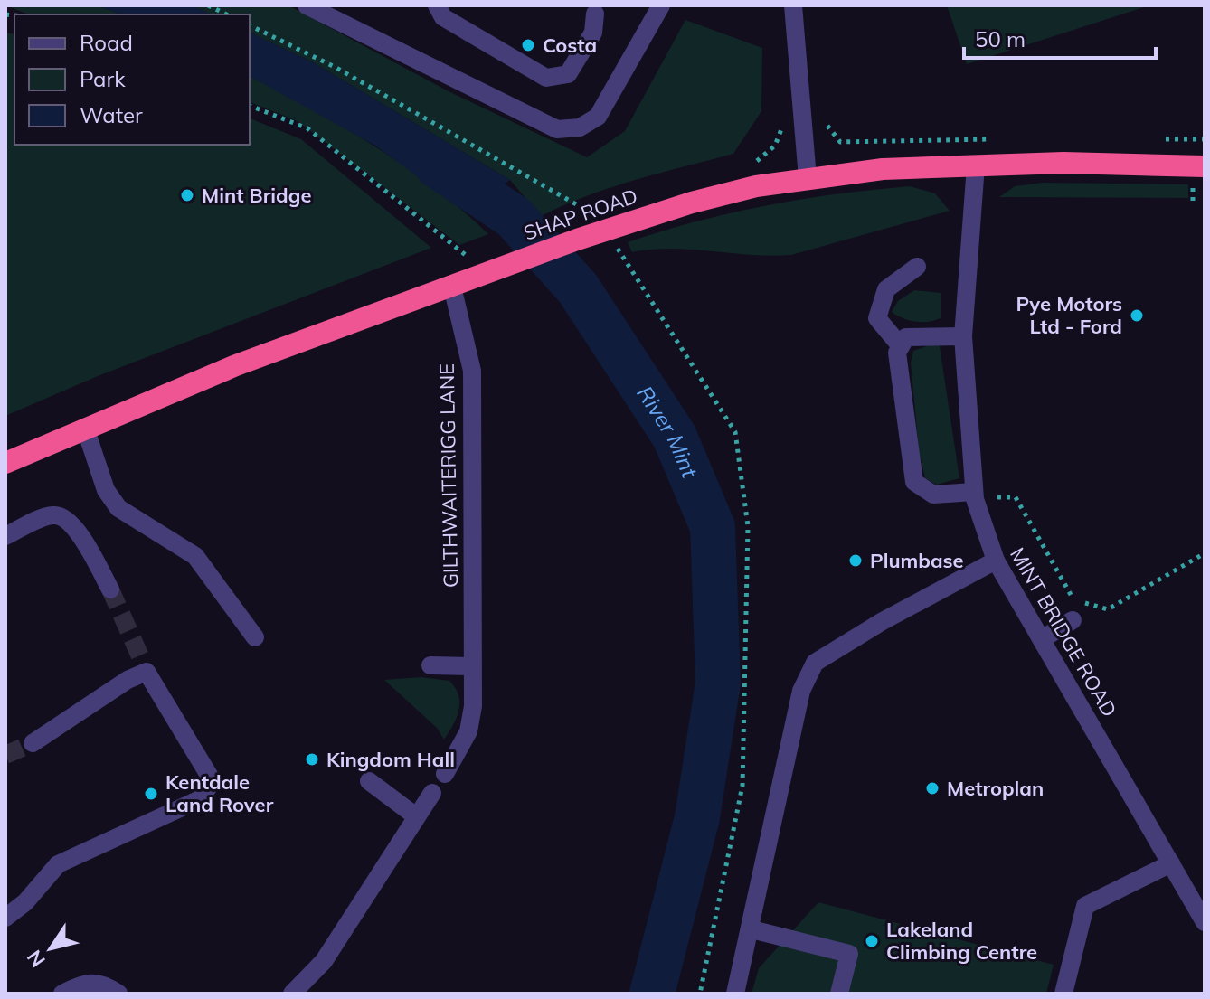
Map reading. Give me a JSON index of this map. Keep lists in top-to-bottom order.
{
  "streets": {
    "highway": ["SHAP ROAD"],
    "street": ["GILTHWAITERIGG LANE", "MINT BRIDGE ROAD"]
  },
  "crossings": [
    ["SHAP ROAD", "GILTHWAITERIGG LANE"],
    ["SHAP ROAD", "MINT BRIDGE ROAD"]
  ],
  "water": ["River Mint"],
  "places": [
    "Costa",
    "Mint Bridge",
    "Pye Motors Ltd - Ford",
    "Plumbase",
    "Kingdom Hall",
    "Metroplan",
    "Kentdale Land Rover",
    "Lakeland Climbing Centre"
  ],
  "legend": ["Road", "Park", "Water"],
  "scale_bar": "50 m",
  "north": "bottom left"
}
